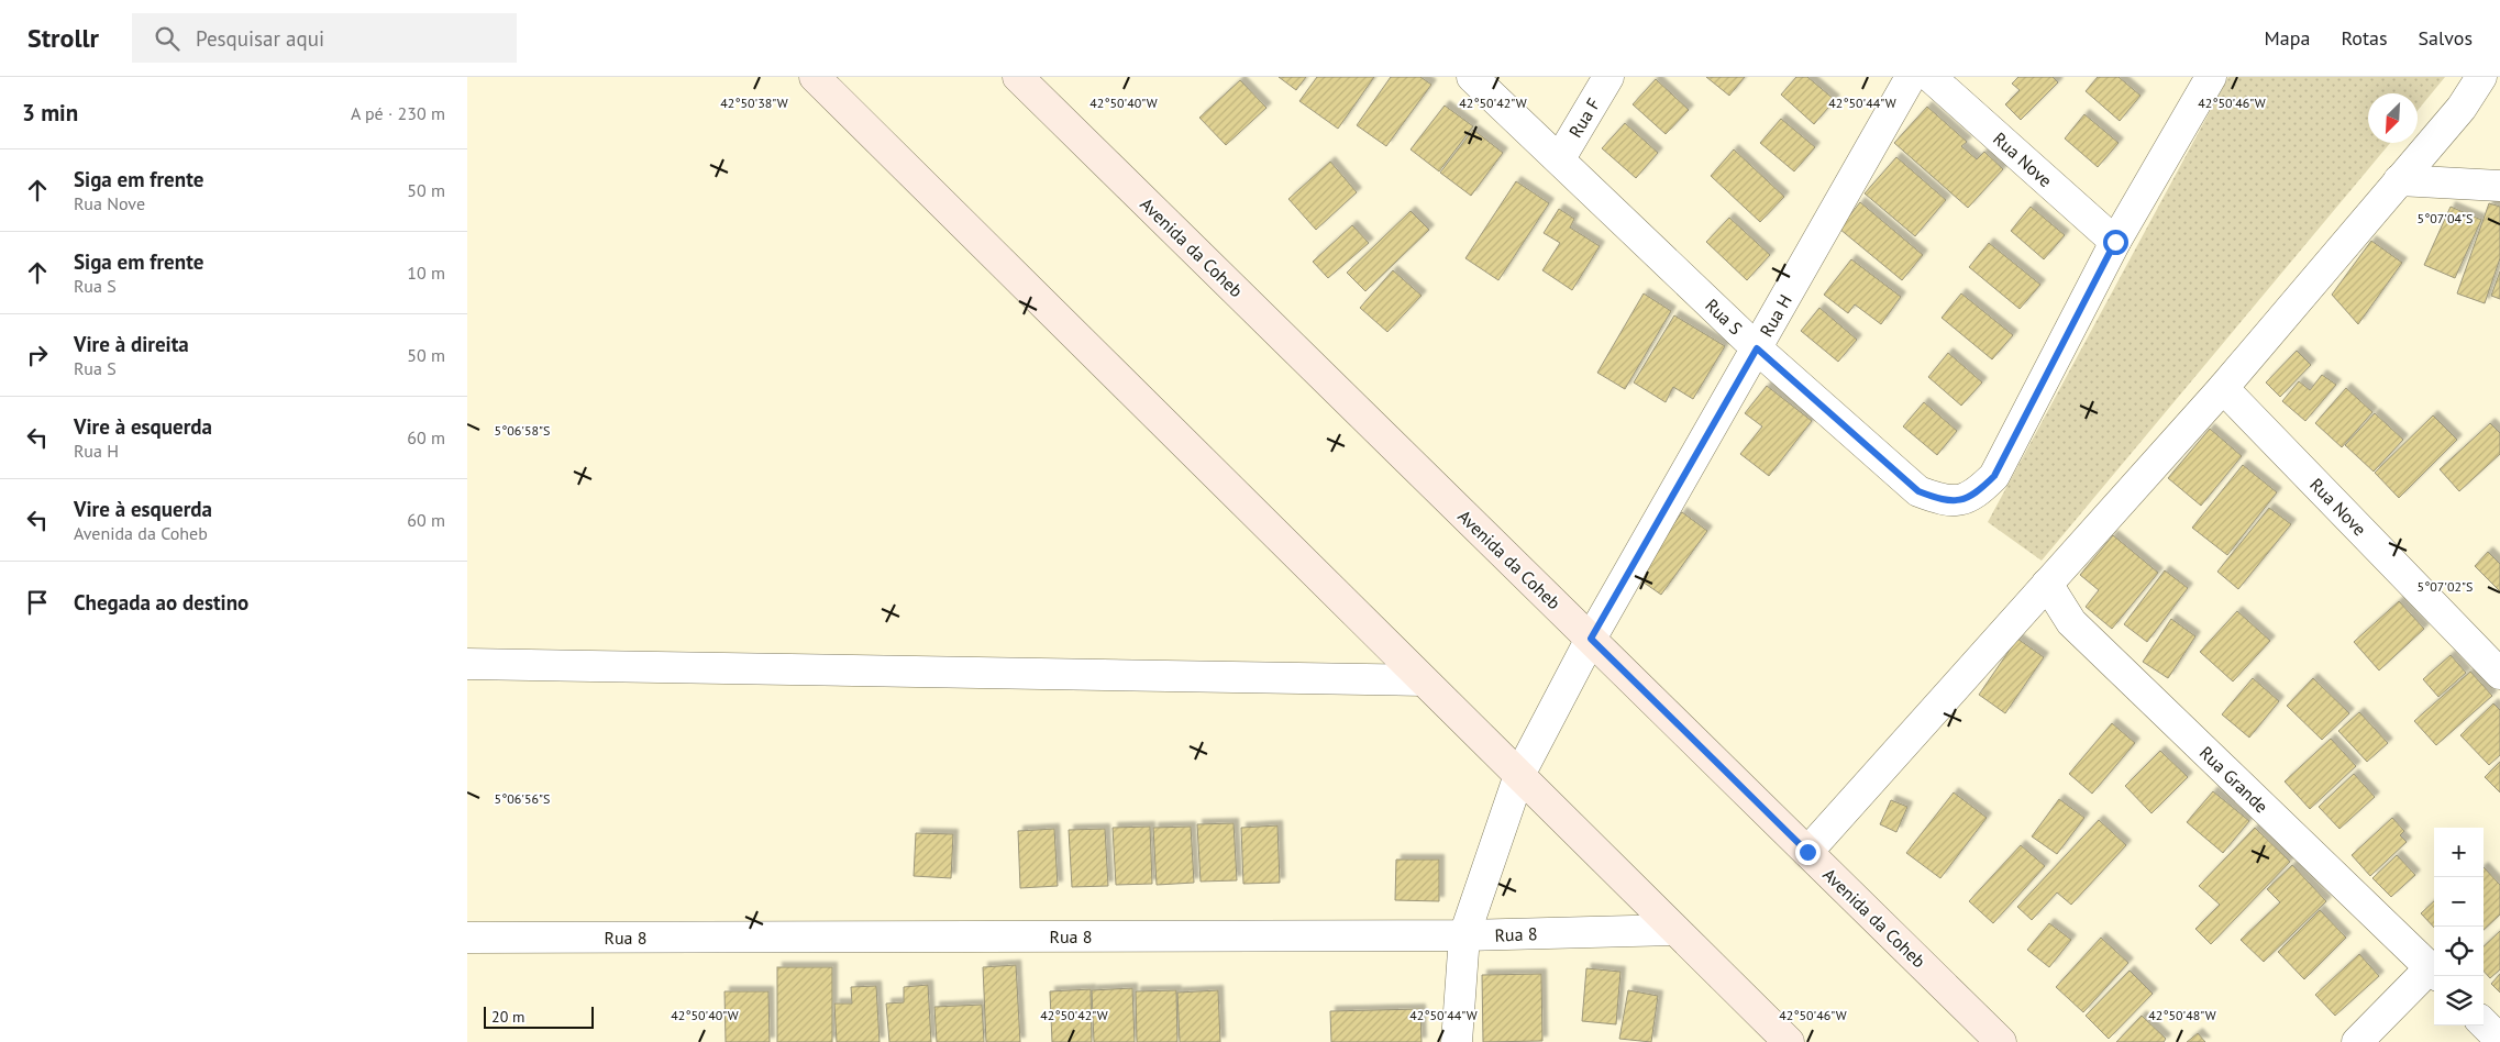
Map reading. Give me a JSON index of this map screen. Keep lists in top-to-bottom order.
{
  "streets": {
    "main road": ["Avenida da Coheb"],
    "street": [
      "Rua F",
      "Rua Nove",
      "Rua H",
      "Rua S",
      "Rua Grande",
      "Rua 8"
    ]
  },
  "crossings": [
    ["Rua F", "Rua S"],
    ["Rua Nove", "Rua S"],
    ["Avenida da Coheb", "Rua H"],
    ["Rua H", "Rua S"],
    ["Rua H", "Rua 8"]
  ],
  "scale_bar": "20 m",
  "north": "bottom left",
  "page": {
    "header": "Strollr",
    "search": "Pesquisar aqui",
    "nav": ["Mapa", "Rotas", "Salvos"],
    "heading": ["3 min", "A pé · 230 m"],
    "list": [
      ["Siga em frente", "Rua Nove", "50 m"],
      ["Siga em frente", "Rua S", "10 m"],
      ["Vire à direita", "Rua S", "50 m"],
      ["Vire à esquerda", "Rua H", "60 m"],
      ["Vire à esquerda", "Avenida da Coheb", "60 m"],
      "Chegada ao destino"
    ],
    "map_buttons": ["+", "−"],
    "scale": "20 m"
  },
  "coordinates": [
    "42°50'40\"W",
    "42°50'42\"W",
    "42°50'44\"W",
    "42°50'46\"W",
    "42°50'38\"W",
    "5°07'04\"S",
    "5°06'58\"S",
    "5°07'02\"S",
    "5°06'56\"S",
    "42°50'48\"W"
  ]
}
